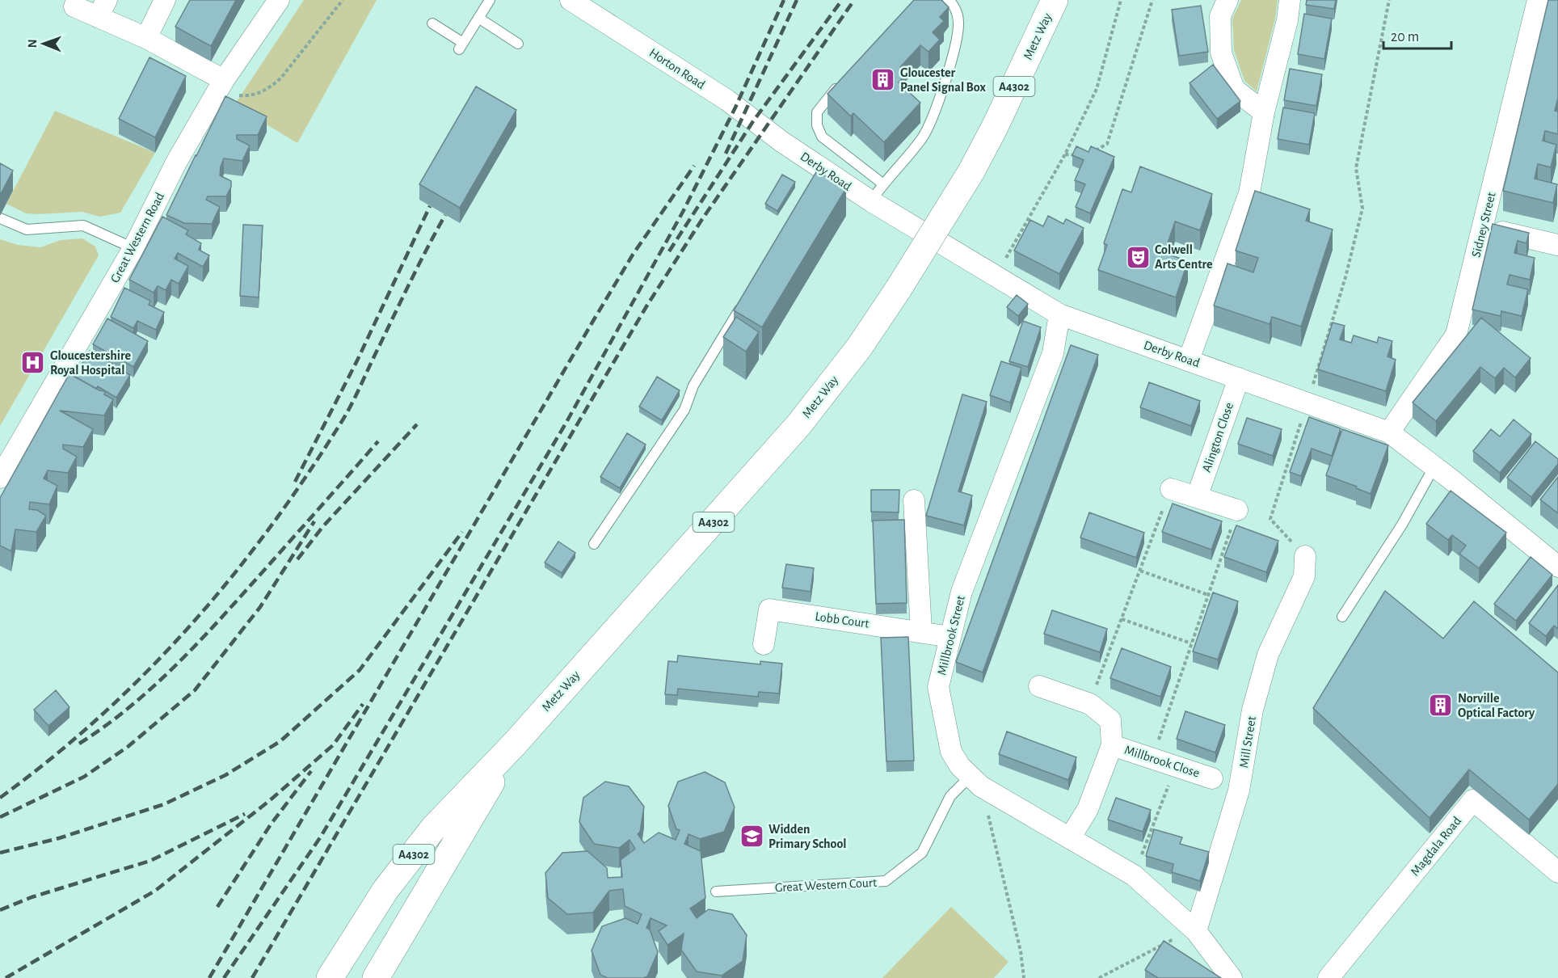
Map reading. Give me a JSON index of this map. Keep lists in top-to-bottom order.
{
  "streets": {
    "main road": ["Metz Way", "A4302"],
    "street": [
      "Horton Road",
      "Derby Road",
      "Sidney Street",
      "Great Western Road",
      "Alington Close",
      "Lobb Court",
      "Millbrook Street",
      "Mill Street",
      "Millbrook Close",
      "Magdala Road"
    ],
    "lane": ["Great Western Court"]
  },
  "crossings": [
    ["Horton Road", "Derby Road"],
    ["Derby Road", "Sidney Street"],
    ["Derby Road", "Alington Close"],
    ["Derby Road", "Millbrook Street"],
    ["Lobb Court", "Millbrook Street"],
    ["Millbrook Street", "Mill Street"],
    ["Millbrook Street", "Millbrook Close"],
    ["Millbrook Street", "Great Western Court"]
  ],
  "places": {
    "building": ["Gloucester Panel Signal Box", "Norville Optical Factory"],
    "theatre": ["Colwell Arts Centre"],
    "hospital": ["Gloucestershire Royal Hospital"],
    "school or university": ["Widden Primary School"]
  },
  "scale_bar": "20 m",
  "north": "left"
}
